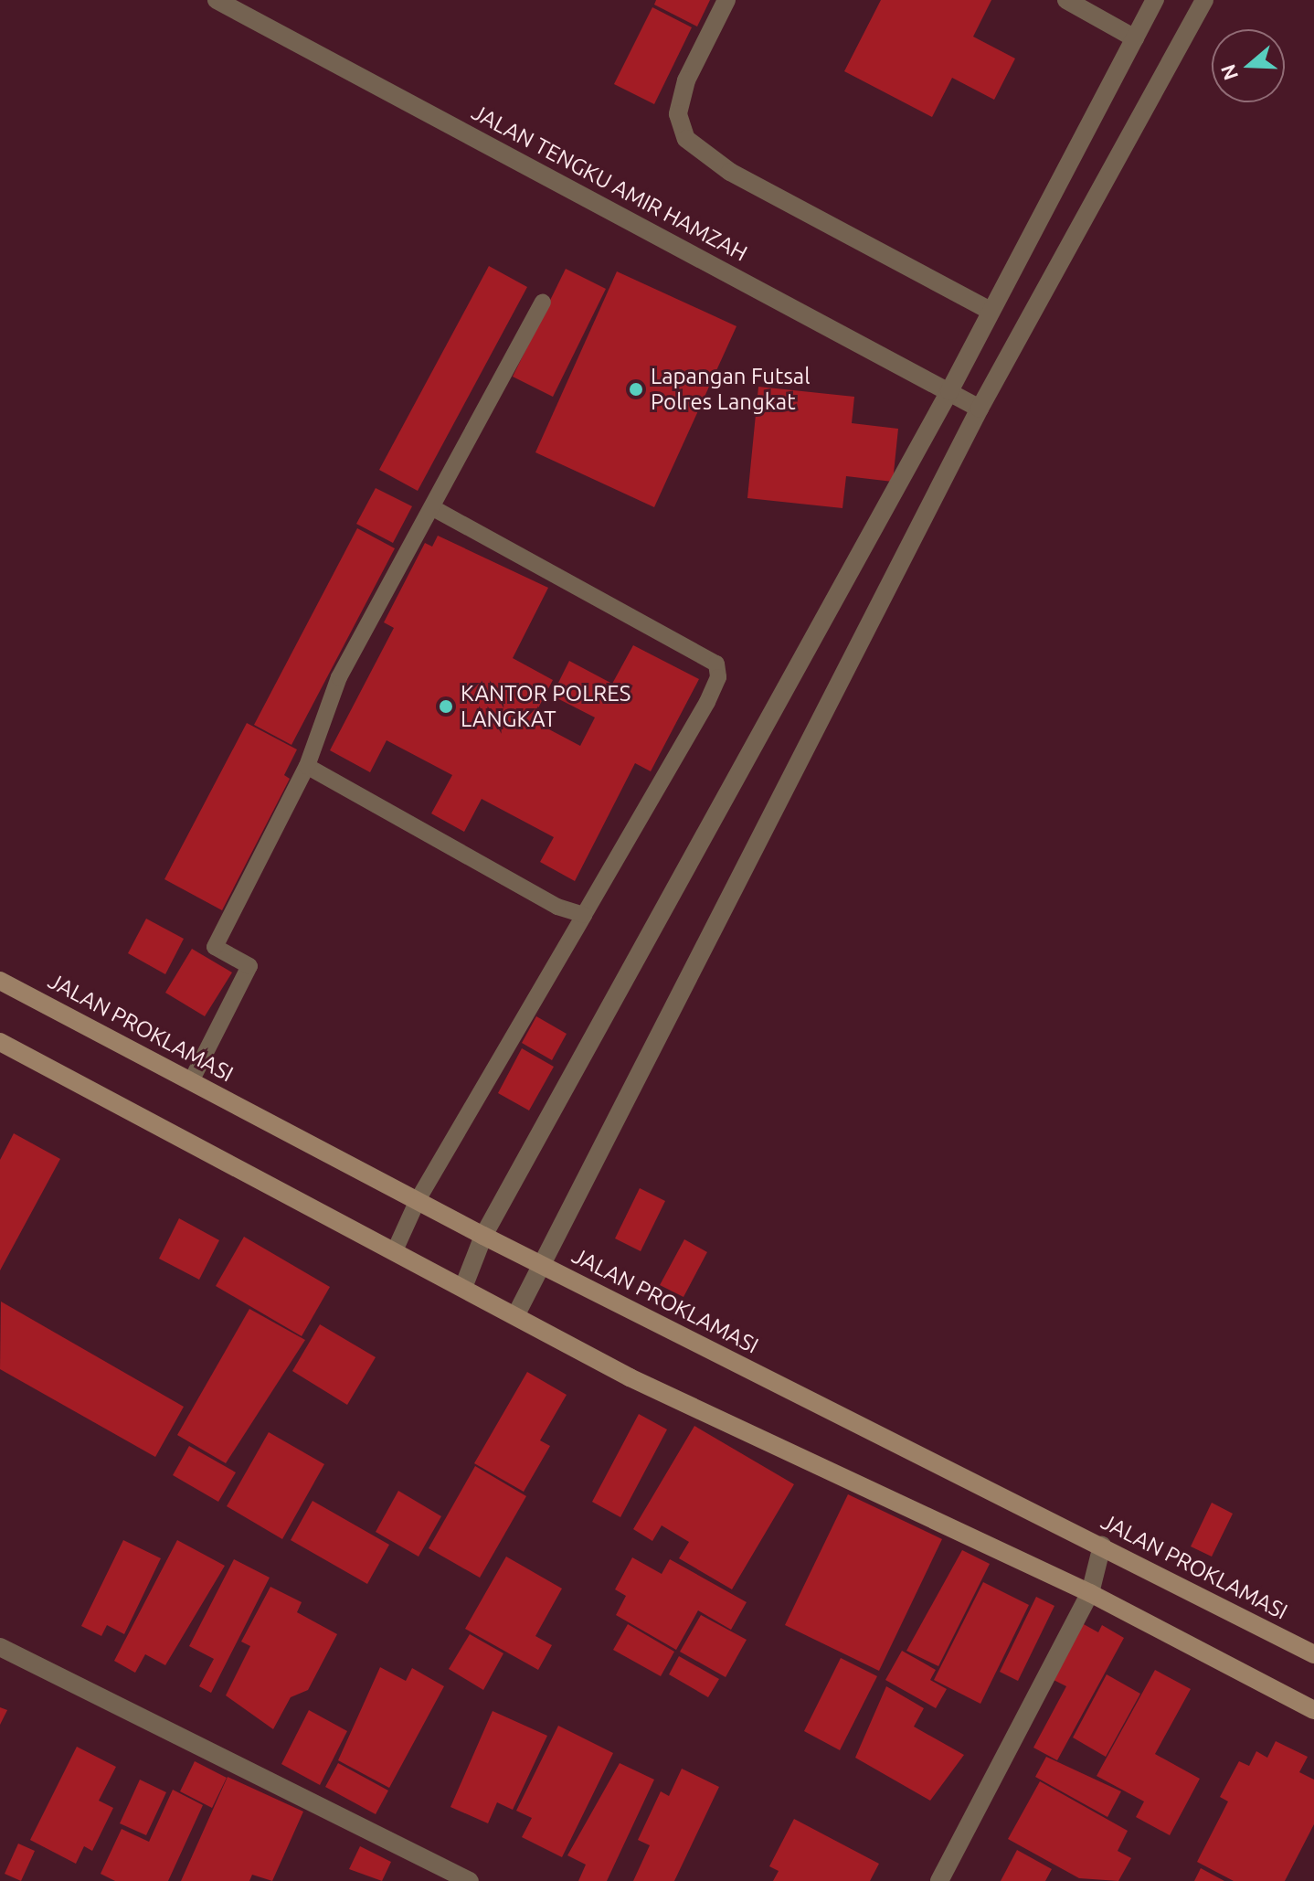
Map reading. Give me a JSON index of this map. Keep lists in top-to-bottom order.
{
  "streets": {
    "street": ["JALAN TENGKU AMIR HAMZAH", "JALAN PROKLAMASI"]
  },
  "places": ["Lapangan Futsal Polres Langkat", "KANTOR POLRES LANGKAT"],
  "north": "left"
}
